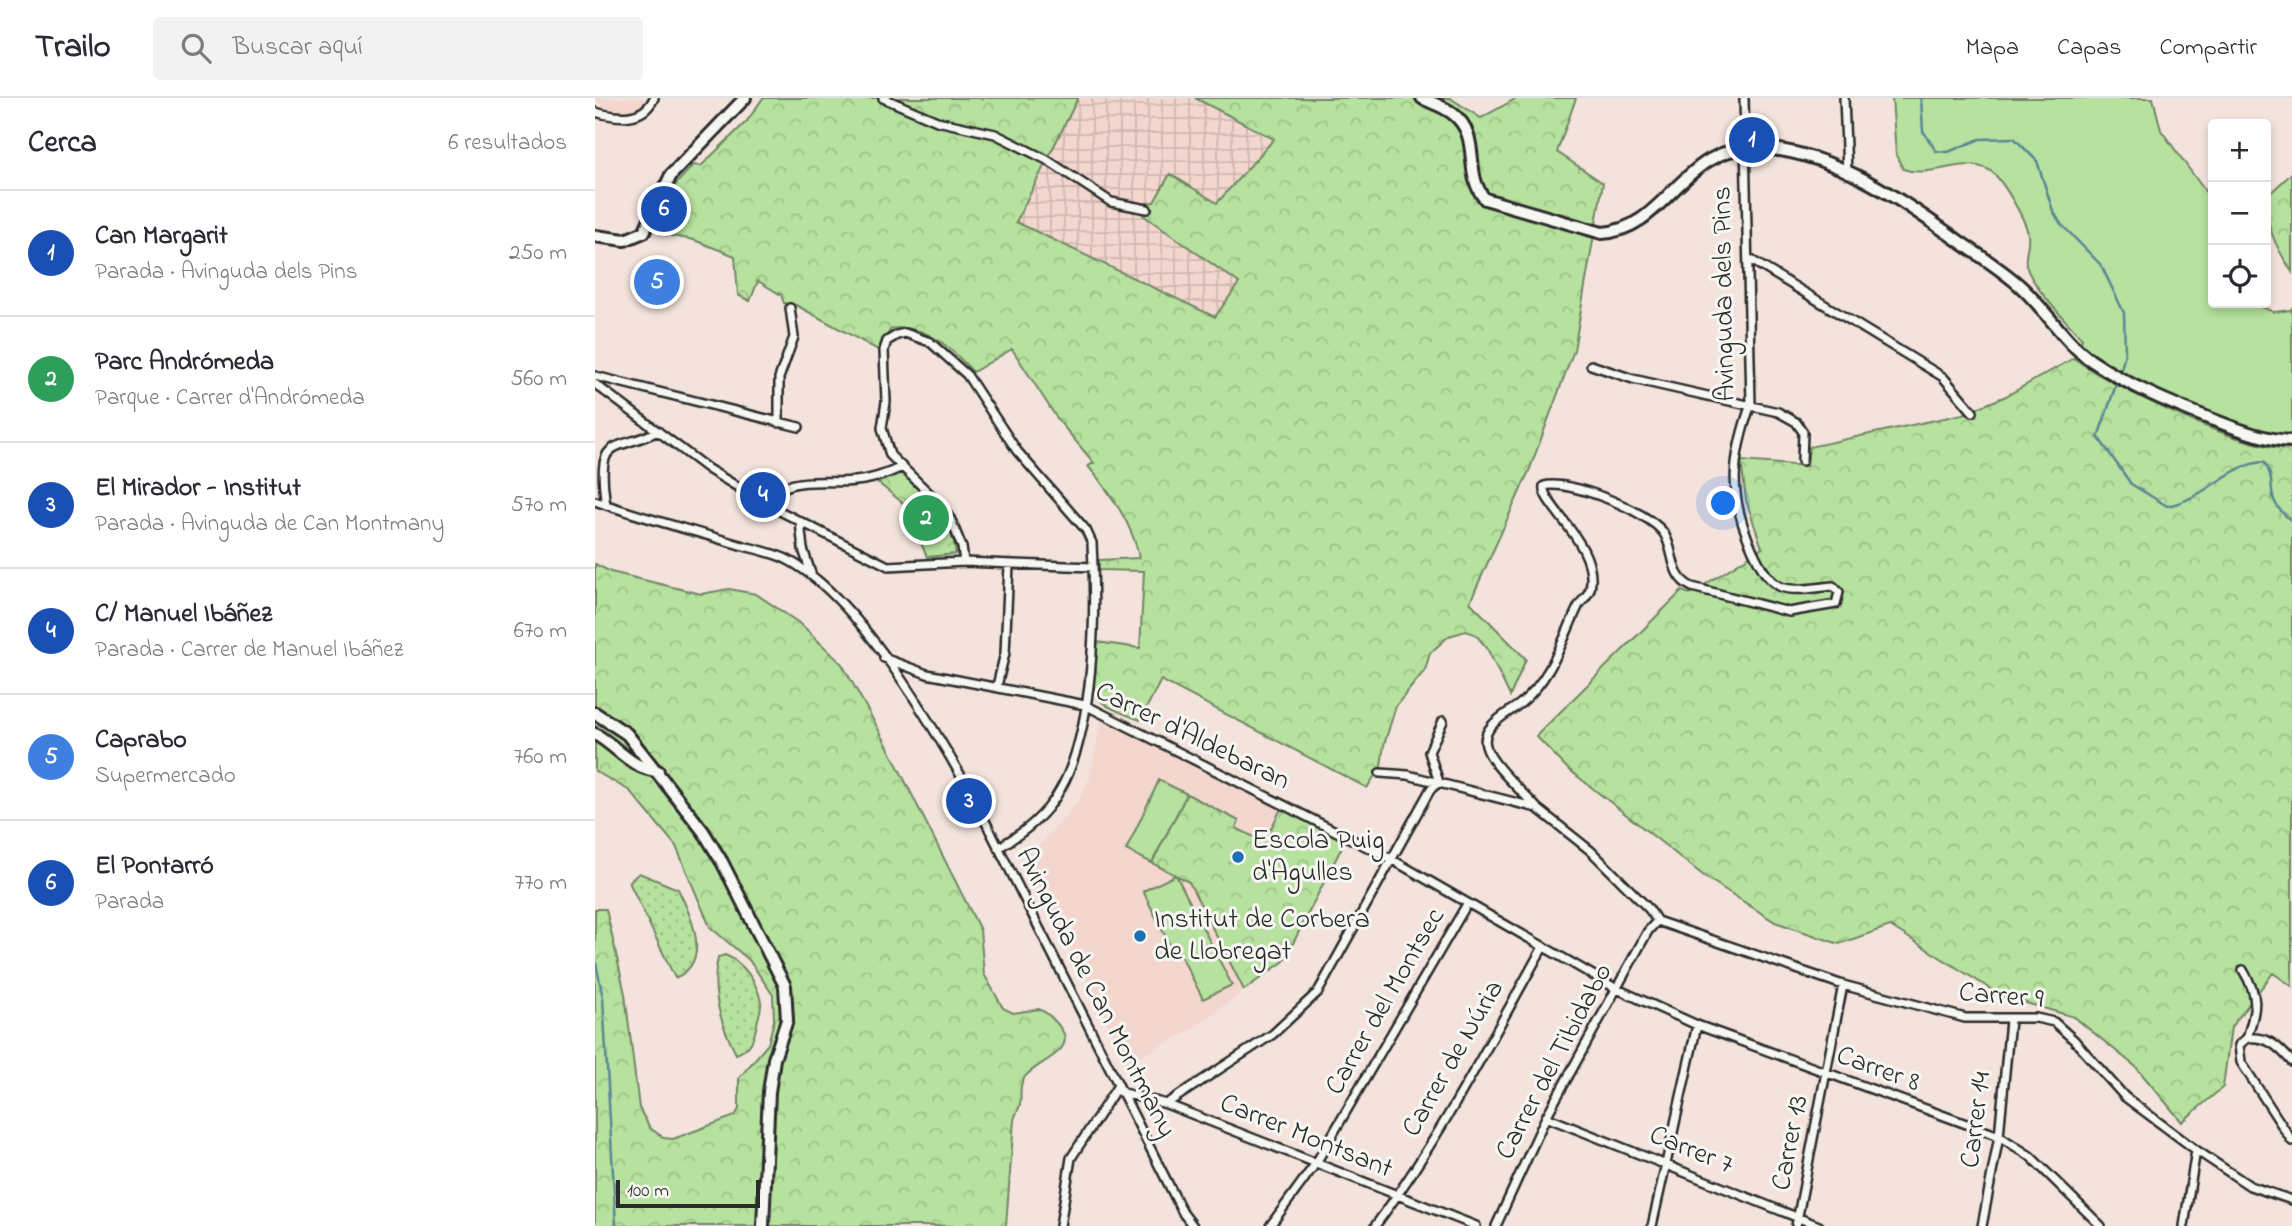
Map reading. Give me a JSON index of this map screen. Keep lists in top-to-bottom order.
{
  "streets": {
    "street": [
      "Avinguda dels Pins",
      "Carrer d'Aldebaran",
      "Avinguda de Can Montmany",
      "Carrer 9",
      "Carrer del Montsec",
      "Carrer de Núria",
      "Carrer del Tibidabo",
      "Carrer 8",
      "Carrer 14",
      "Carrer Montsant",
      "Carrer 13",
      "Carrer 7"
    ]
  },
  "crossings": [
    ["Carrer d'Aldebaran", "Avinguda de Can Montmany"],
    ["Carrer d'Aldebaran", "Carrer del Montsec"],
    ["Carrer d'Aldebaran", "Carrer 8"],
    ["Avinguda de Can Montmany", "Carrer Montsant"],
    ["Carrer 9", "Carrer del Tibidabo"],
    ["Carrer 9", "Carrer 14"],
    ["Carrer 9", "Carrer 13"],
    ["Carrer del Montsec", "Carrer 8"],
    ["Carrer del Montsec", "Carrer Montsant"],
    ["Carrer de Núria", "Carrer 8"],
    ["Carrer de Núria", "Carrer Montsant"],
    ["Carrer del Tibidabo", "Carrer 8"],
    ["Carrer del Tibidabo", "Carrer 7"],
    ["Carrer 8", "Carrer 14"],
    ["Carrer 8", "Carrer 13"],
    ["Carrer 13", "Carrer 7"]
  ],
  "places": ["Escola Puig d'Agulles", "Institut de Corbera de Llobregat"],
  "scale_bar": "100 m",
  "page": {
    "header": "Trailo",
    "search": "Buscar aquí",
    "nav": ["Mapa", "Capas", "Compartir"],
    "heading": ["Cerca", "6 resultados"],
    "pins": [
      "1",
      "6",
      "5",
      "4",
      "2",
      "3"
    ],
    "map_buttons": ["+", "−"],
    "list": [
      {
        "mark": "1",
        "name": "Can Margarit",
        "note": "Parada · Avinguda dels Pins",
        "value": "250 m"
      },
      {
        "mark": "2",
        "name": "Parc Andrómeda",
        "note": "Parque · Carrer d'Andrómeda",
        "value": "560 m"
      },
      {
        "mark": "3",
        "name": "El Mirador - Institut",
        "note": "Parada · Avinguda de Can Montmany",
        "value": "570 m"
      },
      {
        "mark": "4",
        "name": "C/ Manuel Ibáñez",
        "note": "Parada · Carrer de Manuel Ibáñez",
        "value": "670 m"
      },
      {
        "mark": "5",
        "name": "Caprabo",
        "note": "Supermercado",
        "value": "760 m"
      },
      {
        "mark": "6",
        "name": "El Pontarró",
        "note": "Parada",
        "value": "770 m"
      }
    ],
    "scale": "100 m"
  }
}
